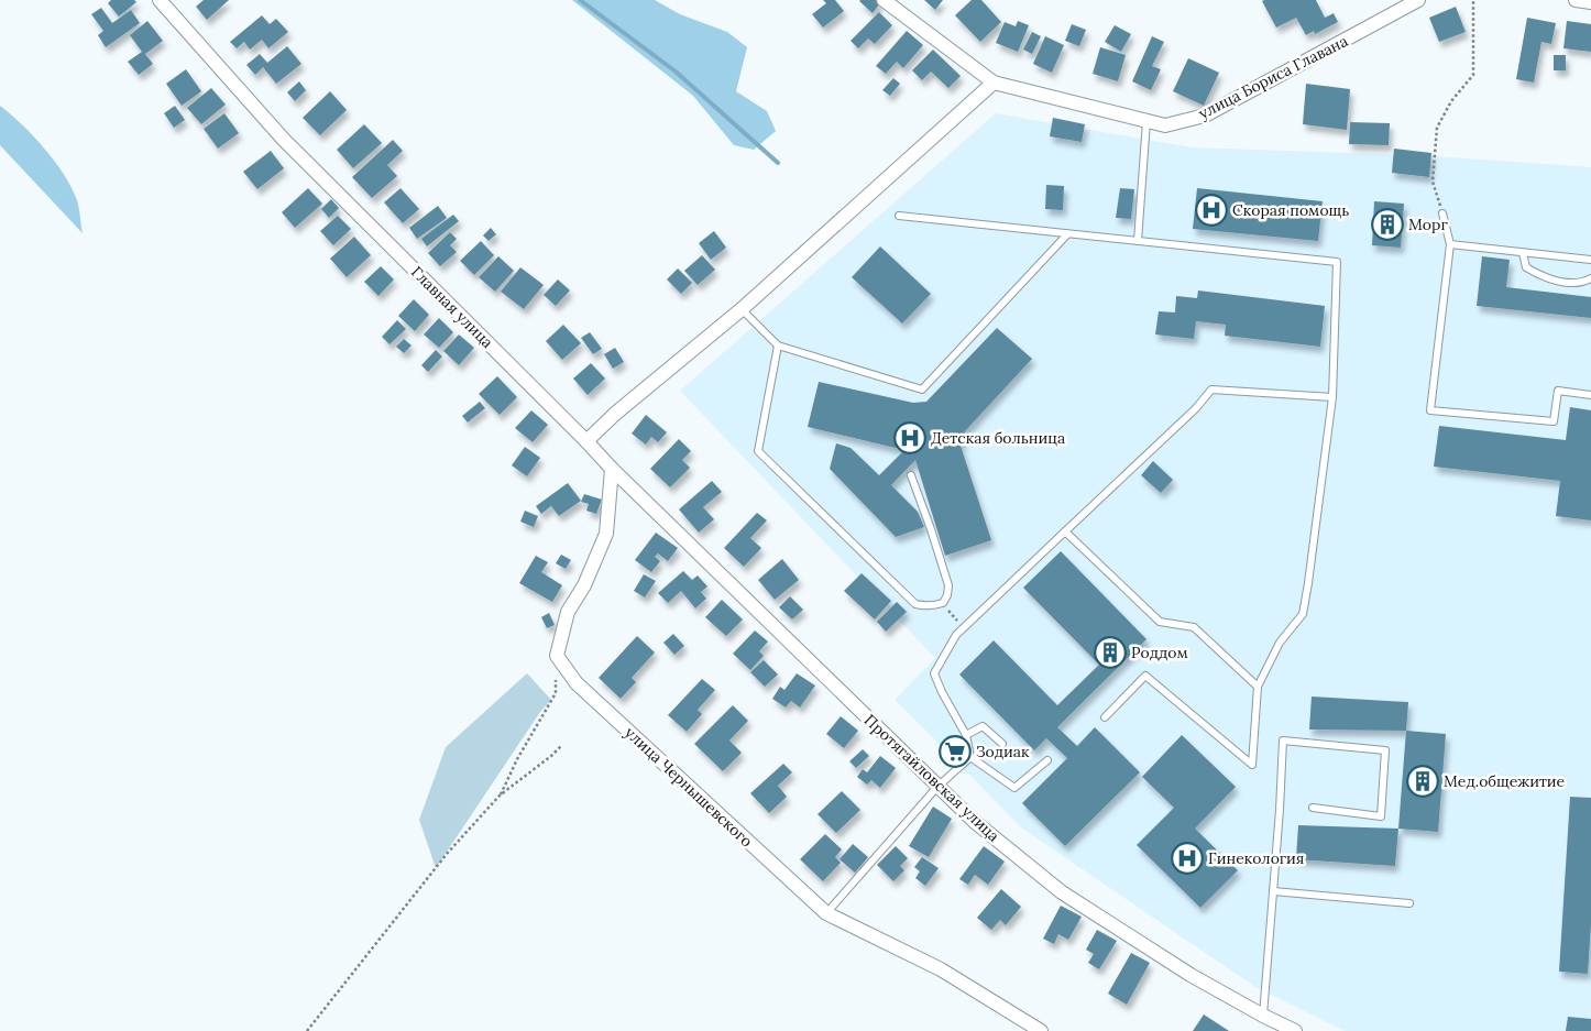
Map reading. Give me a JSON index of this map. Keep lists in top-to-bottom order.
{
  "streets": {
    "street": [
      "улица Бориса Главана",
      "Главная улица",
      "Протягайловская улица",
      "улица Чернышевского"
    ]
  },
  "crossings": [
    ["Главная улица", "Протягайловская улица"],
    ["Главная улица", "улица Чернышевского"],
    ["Протягайловская улица", "улица Чернышевского"]
  ],
  "places": {
    "hospital": ["Скорая помощь", "Детская больница", "Гинекология"],
    "building": ["Морг", "Роддом", "Мед.общежитие"],
    "supermarket": ["Зодиак"]
  }
}
